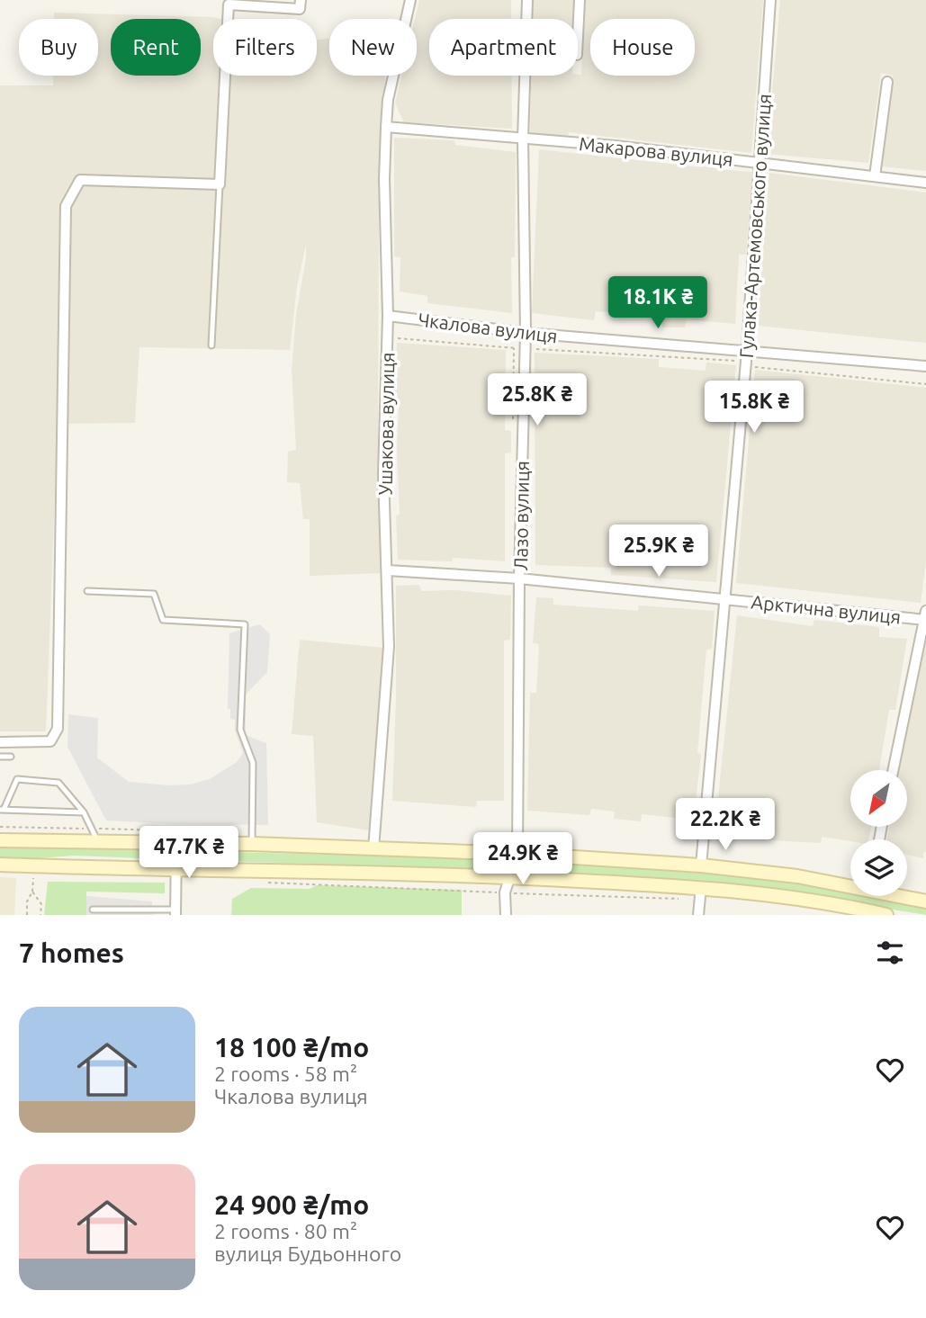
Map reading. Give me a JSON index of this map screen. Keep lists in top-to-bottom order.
{
  "streets": {
    "street": [
      "Макарова вулиця",
      "Гулака-Артемовського вулиця",
      "Чкалова вулиця",
      "Ушакова вулиця",
      "Лазо вулиця",
      "Арктична вулиця"
    ]
  },
  "crossings": [
    ["Макарова вулиця", "Гулака-Артемовського вулиця"],
    ["Макарова вулиця", "Ушакова вулиця"],
    ["Макарова вулиця", "Лазо вулиця"],
    ["Гулака-Артемовського вулиця", "Чкалова вулиця"],
    ["Гулака-Артемовського вулиця", "Арктична вулиця"],
    ["Чкалова вулиця", "Ушакова вулиця"],
    ["Чкалова вулиця", "Лазо вулиця"],
    ["Ушакова вулиця", "Арктична вулиця"],
    ["Лазо вулиця", "Арктична вулиця"]
  ],
  "north": "bottom left",
  "page": {
    "chip": [
      "Buy",
      "Rent",
      "Filters",
      "New",
      "Apartment",
      "House"
    ],
    "price": [
      "18.1K ₴",
      "25.8K ₴",
      "15.8K ₴",
      "25.9K ₴",
      "22.2K ₴",
      "47.7K ₴",
      "24.9K ₴"
    ],
    "heading": "7 homes",
    "list": [
      {
        "name": "18 100 ₴/mo",
        "note": "2 rooms · 58 m² · Чкалова вулиця"
      },
      {
        "name": "24 900 ₴/mo",
        "note": "2 rooms · 80 m² · вулиця Будьонного"
      }
    ]
  }
}
